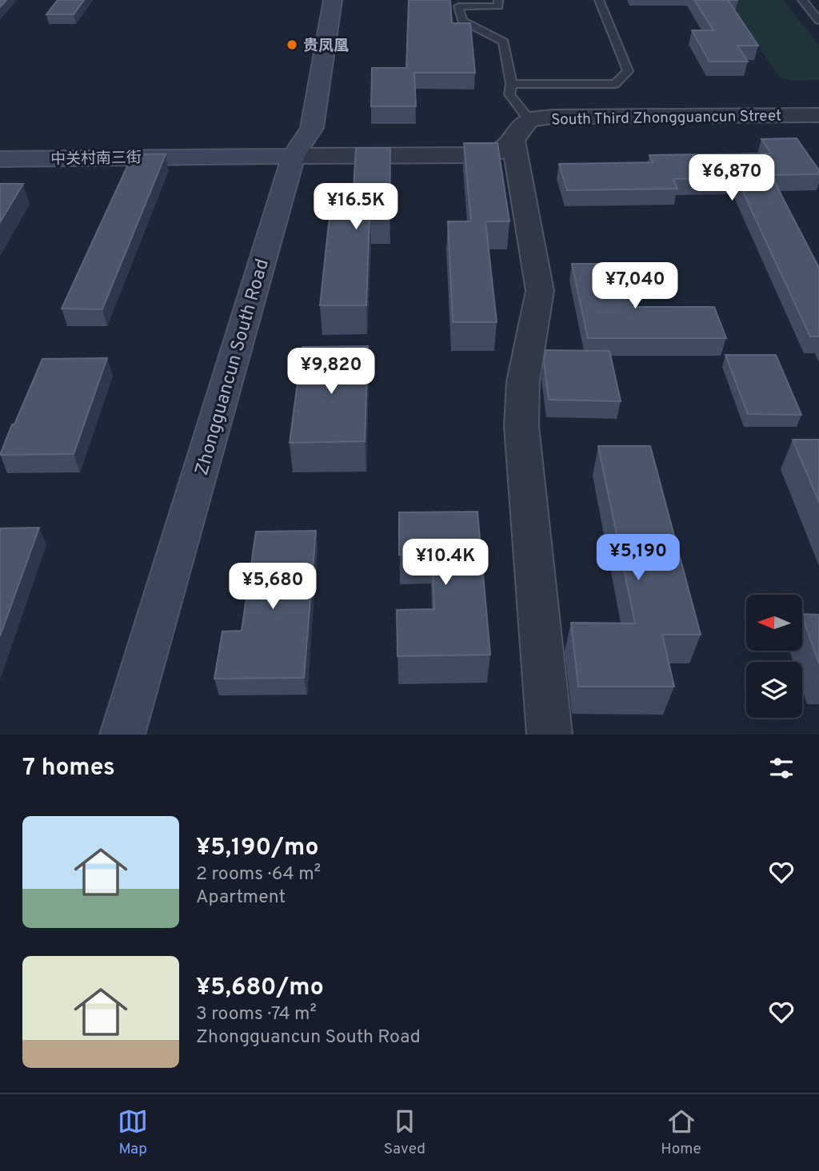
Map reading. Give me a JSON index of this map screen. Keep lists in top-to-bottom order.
{
  "streets": {
    "street": ["South Third Zhongguancun Street", "中关村南三街", "Zhongguancun South Road"]
  },
  "crossings": [
    ["South Third Zhongguancun Street", "中关村南三街"],
    ["South Third Zhongguancun Street", "Zhongguancun South Road"],
    ["中关村南三街", "Zhongguancun South Road"]
  ],
  "places": ["贵凤凰"],
  "north": "left",
  "page": {
    "price": [
      "¥6,870",
      "¥16.5K",
      "¥7,040",
      "¥9,820",
      "¥5,190",
      "¥10.4K",
      "¥5,680"
    ],
    "heading": "7 homes",
    "list": [
      {
        "name": "¥5,190/mo",
        "note": "2 rooms · 64 m² · Apartment"
      },
      {
        "name": "¥5,680/mo",
        "note": "3 rooms · 74 m² · Zhongguancun South Road"
      }
    ],
    "tabs": ["Map", "Saved", "Home"]
  }
}
